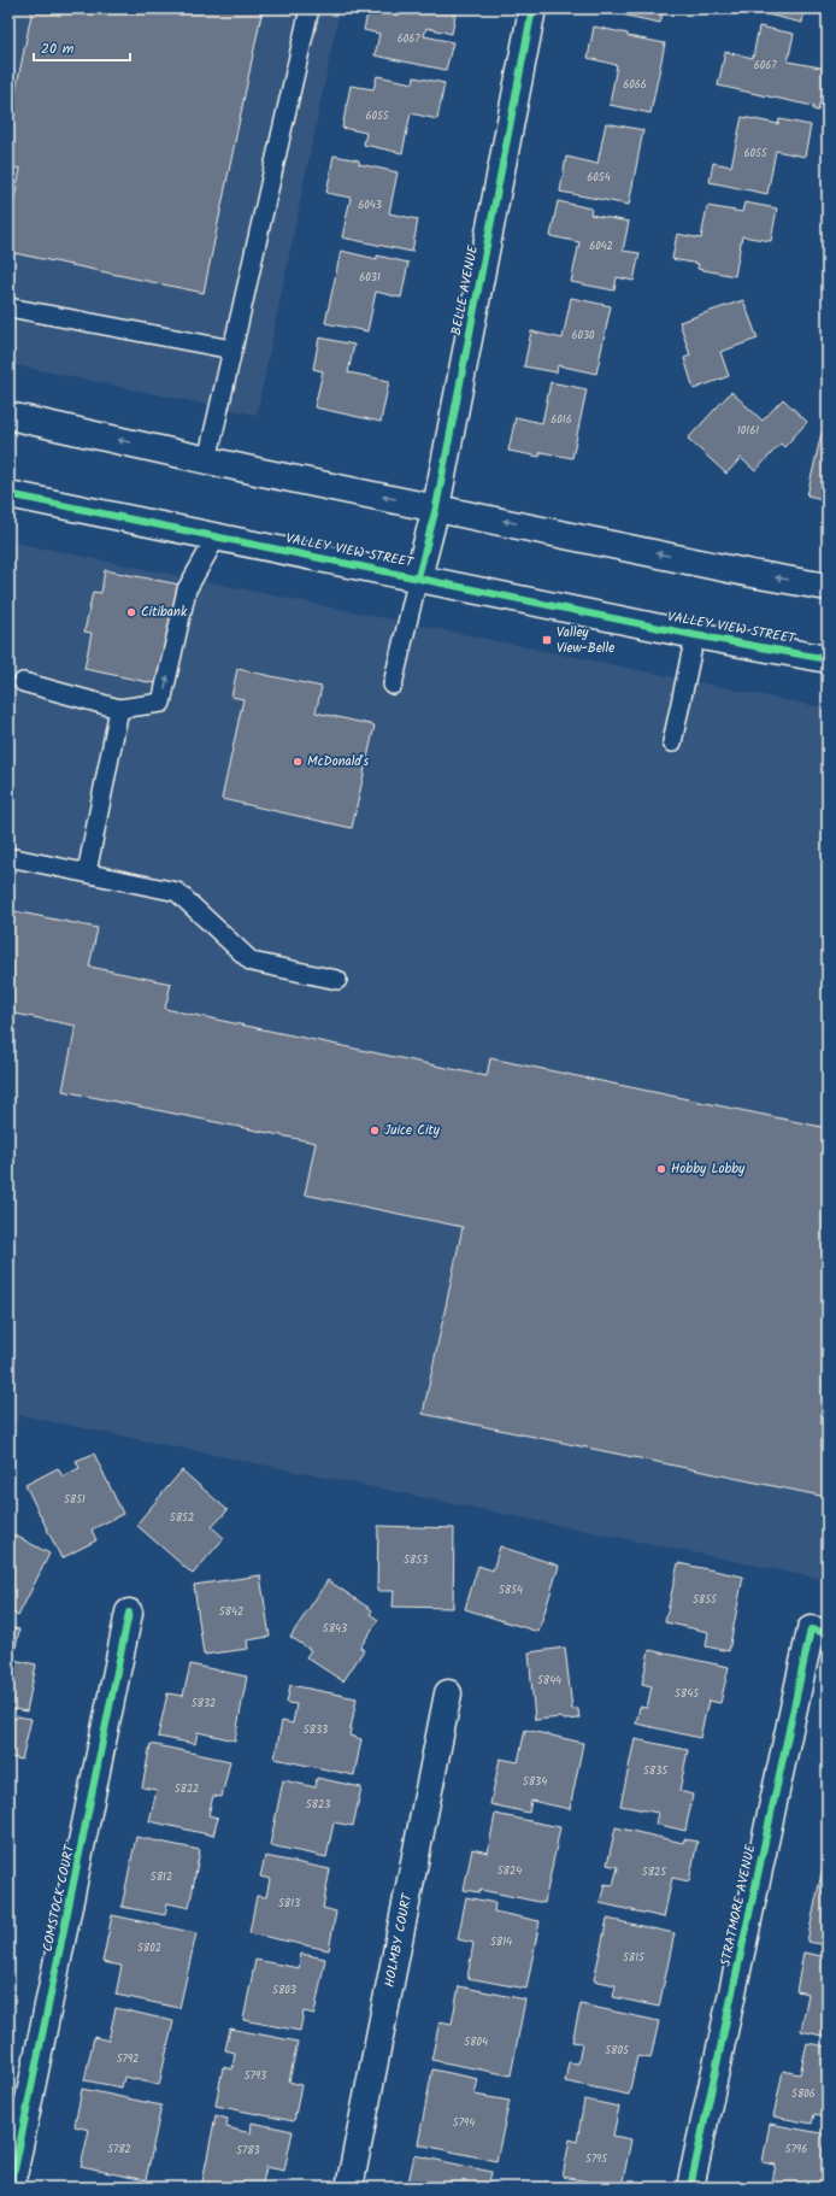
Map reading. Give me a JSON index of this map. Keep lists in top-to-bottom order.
{
  "streets": {
    "street": [
      "BELLE AVENUE",
      "VALLEY VIEW STREET",
      "COMSTOCK COURT",
      "STRATMORE AVENUE",
      "HOLMBY COURT"
    ]
  },
  "crossings": [
    ["BELLE AVENUE", "VALLEY VIEW STREET"]
  ],
  "places": {
    "other": [
      "Citibank",
      "McDonald's",
      "Juice City",
      "Hobby Lobby"
    ],
    "transit": ["Valley View-Belle"]
  },
  "house_numbers": [
    "6067",
    "6067",
    "6066",
    "6055",
    "6055",
    "6054",
    "6043",
    "6042",
    "6031",
    "6030",
    "6016",
    "10161",
    "5851",
    "5852",
    "5853",
    "5854",
    "5855",
    "5842",
    "5843",
    "5844",
    "5845",
    "5832",
    "5833",
    "5835",
    "5834",
    "5822",
    "5823",
    "5824",
    "5825",
    "5812",
    "5813",
    "5814",
    "5802",
    "5815",
    "5803",
    "5804",
    "5805",
    "5792",
    "5793",
    "5806",
    "5794",
    "5782",
    "5796",
    "5783",
    "5795"
  ],
  "scale_bar": "20 m"
}
